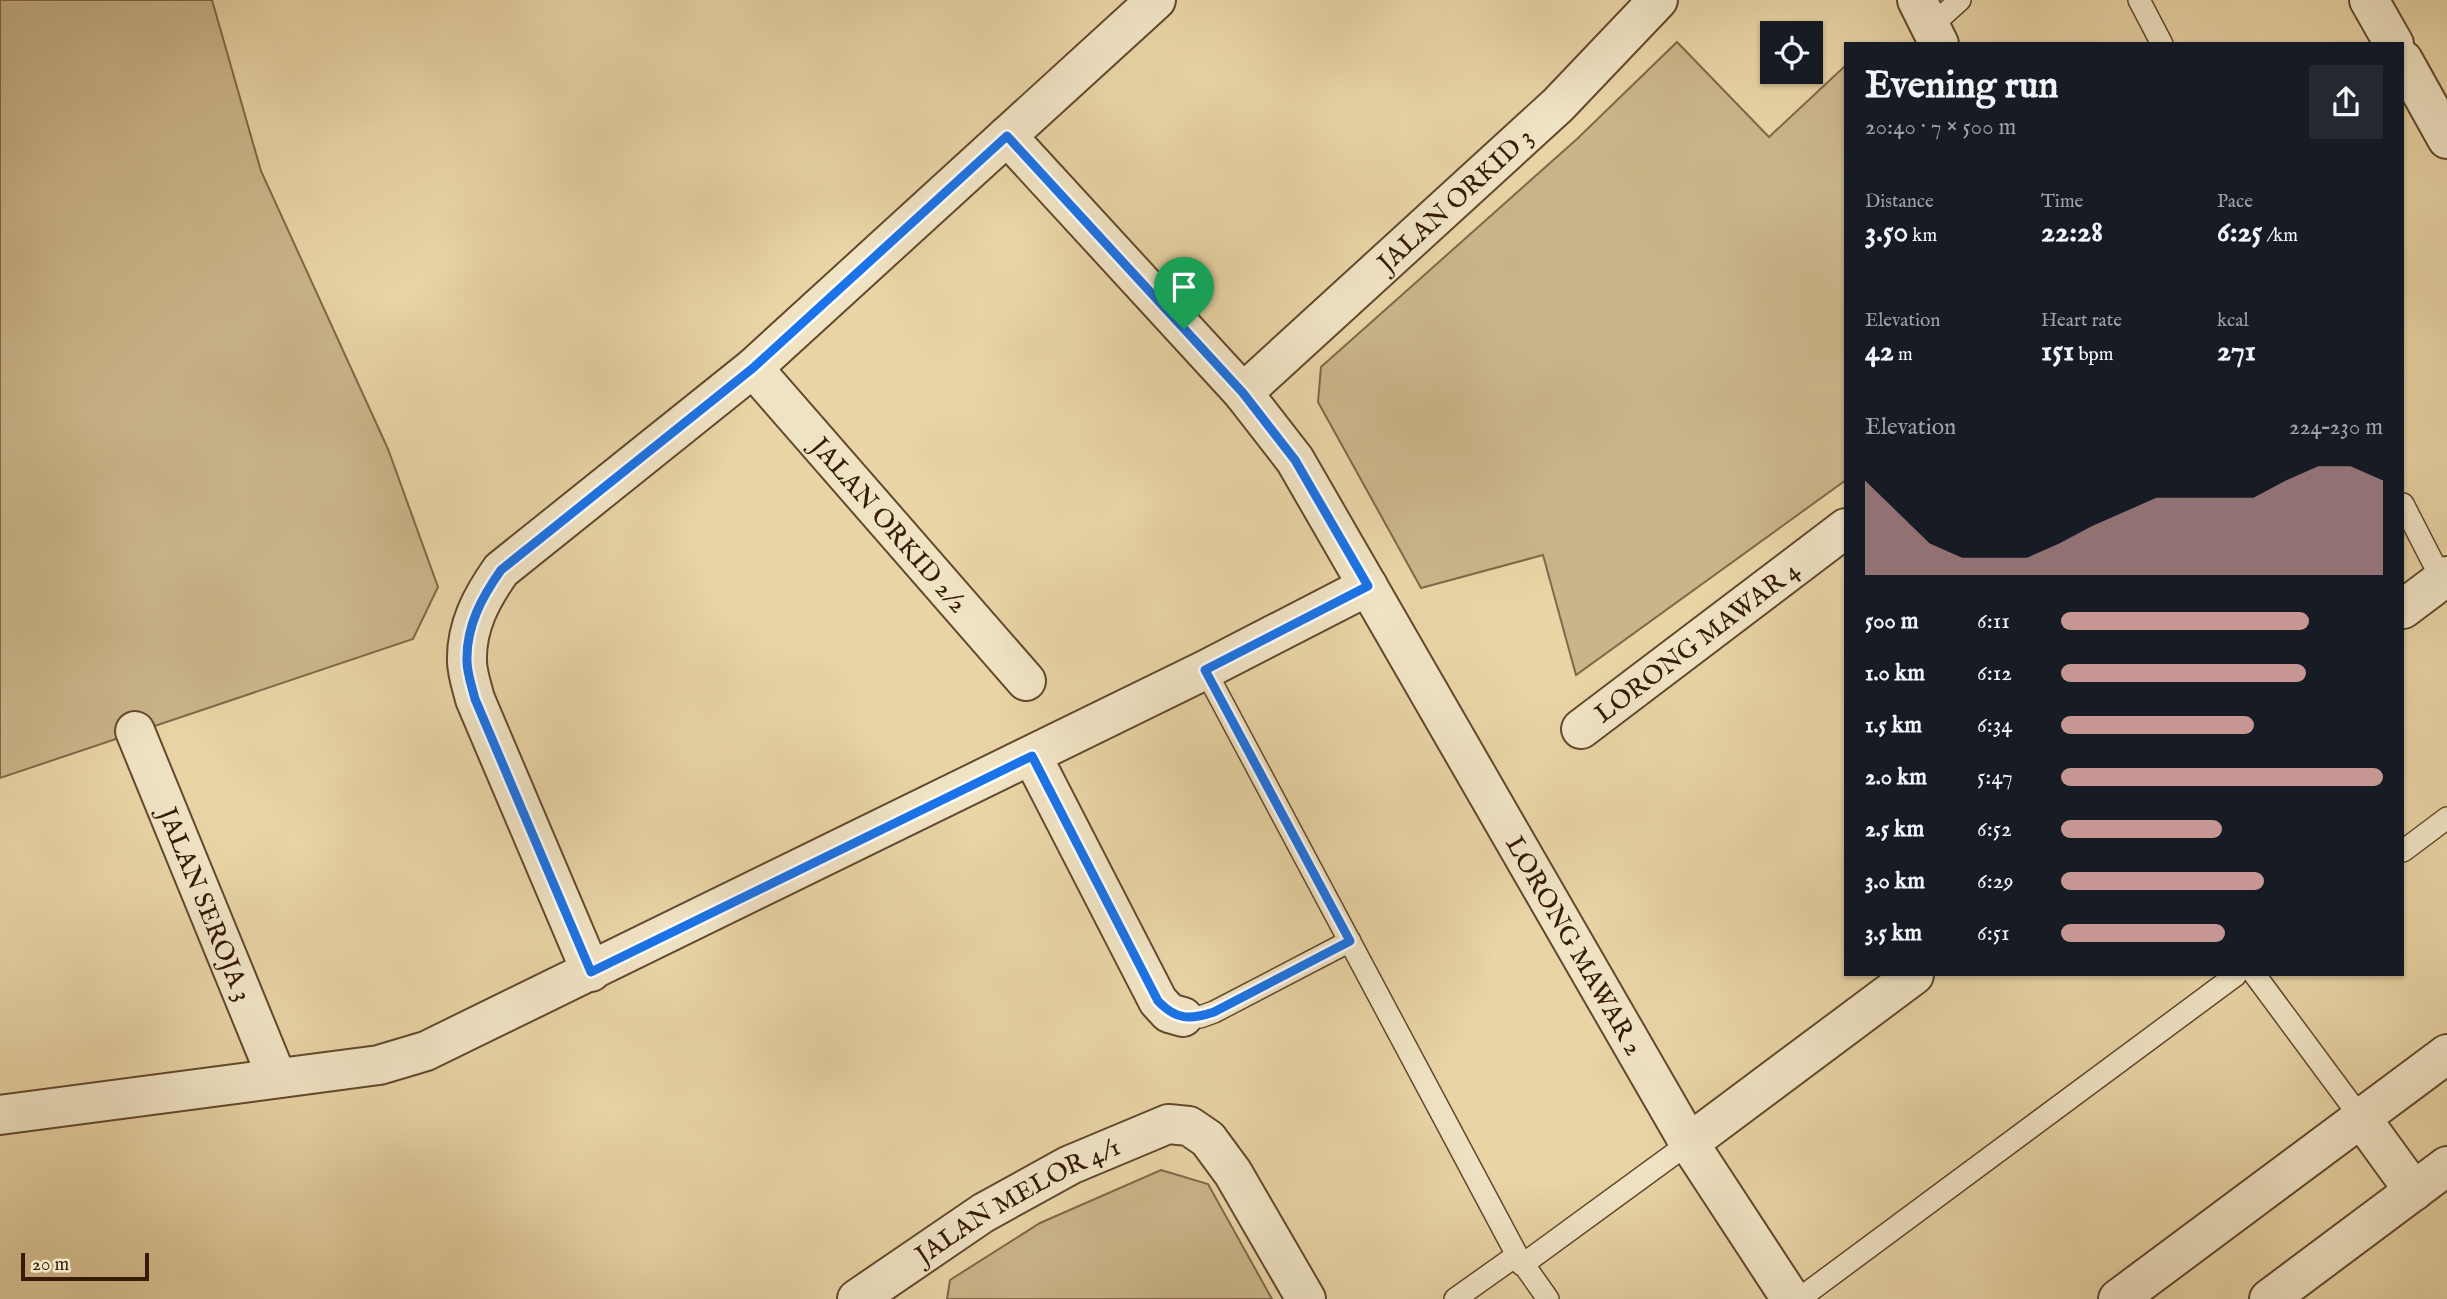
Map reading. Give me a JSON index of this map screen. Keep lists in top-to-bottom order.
{
  "streets": {
    "street": [
      "JALAN ORKID 3",
      "JALAN ORKID 2/2",
      "LORONG MAWAR 4",
      "JALAN SEROJA 3",
      "LORONG MAWAR 2",
      "JALAN MELOR 4/1"
    ]
  },
  "crossings": [
    ["JALAN ORKID 3", "LORONG MAWAR 2"]
  ],
  "scale_bar": "20 m",
  "page": {
    "heading": ["Evening run", "20:40 · 7 × 500 m"],
    "stats": [
      ["Distance", "3.50 km"],
      ["Time", "22:28"],
      ["Pace", "6:25 /km"],
      ["Elevation", "42 m"],
      ["Heart rate", "151 bpm"],
      ["kcal", "271"]
    ],
    "chart": ["Elevation", "224–230 m"],
    "list": [
      {
        "name": "500 m",
        "note": "6:11"
      },
      {
        "name": "1.0 km",
        "note": "6:12"
      },
      {
        "name": "1.5 km",
        "note": "6:34"
      },
      {
        "name": "2.0 km",
        "note": "5:47"
      },
      {
        "name": "2.5 km",
        "note": "6:52"
      },
      {
        "name": "3.0 km",
        "note": "6:29"
      },
      {
        "name": "3.5 km",
        "note": "6:51"
      }
    ],
    "scale": "20 m"
  }
}
